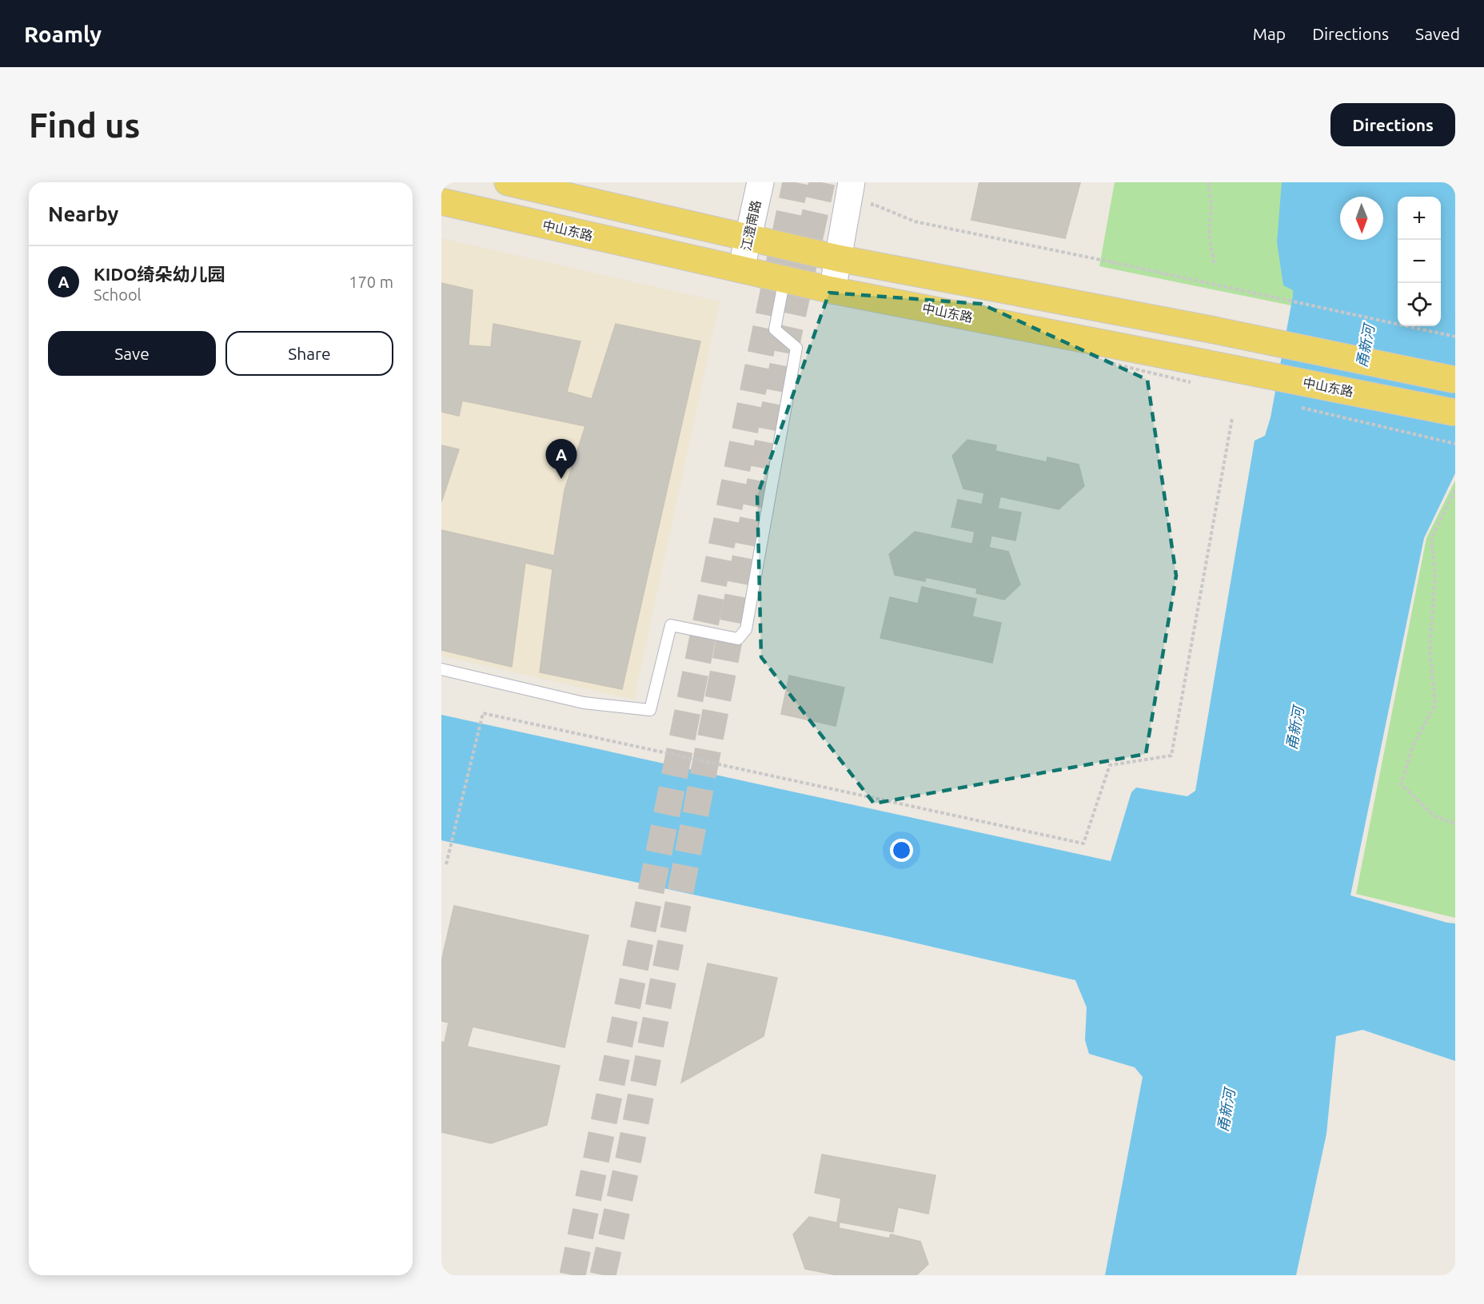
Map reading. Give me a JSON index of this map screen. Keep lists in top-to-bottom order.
{
  "streets": {
    "main road": ["江澄南路", "中山东路"]
  },
  "crossings": [
    ["江澄南路", "中山东路"]
  ],
  "water": ["甬新河"],
  "north": "bottom",
  "page": {
    "header": "Roamly",
    "nav": ["Map", "Directions", "Saved"],
    "buttons": [
      "Directions",
      ["Save", "Share"]
    ],
    "title": "Find us",
    "heading": "Nearby",
    "map_buttons": ["+", "−"],
    "list": [
      {
        "mark": "A",
        "name": "KIDO绮朵幼儿园",
        "note": "School",
        "value": "170 m"
      }
    ],
    "pins": "A"
  }
}
